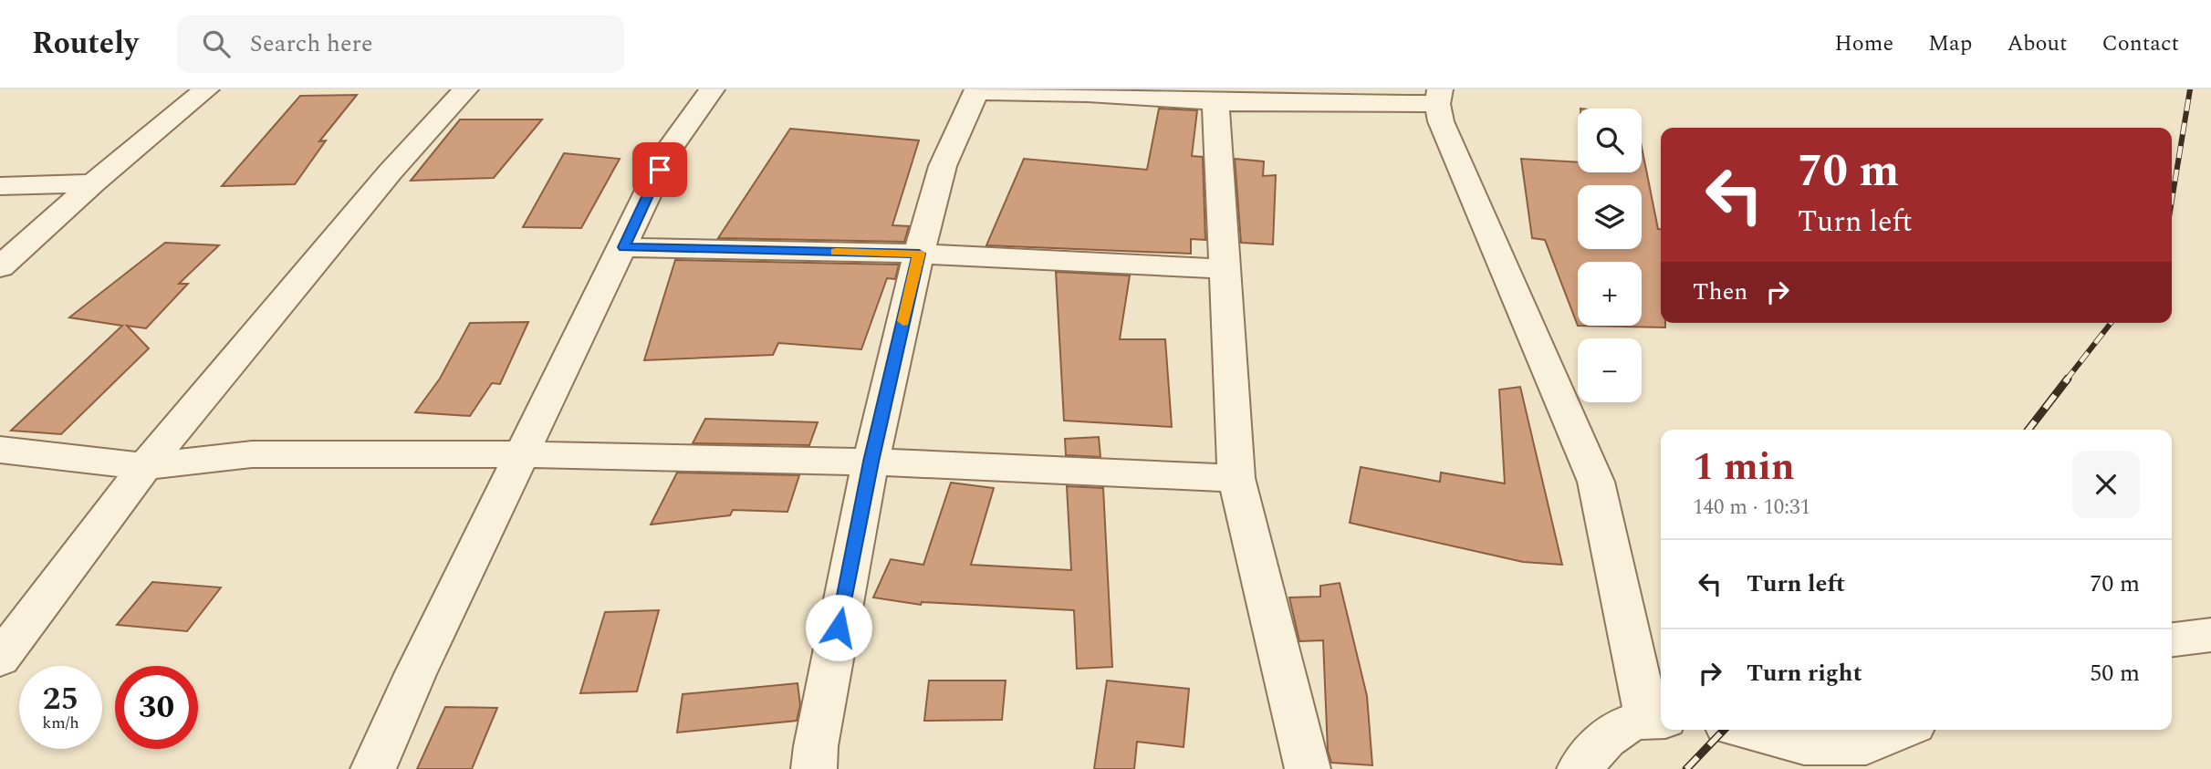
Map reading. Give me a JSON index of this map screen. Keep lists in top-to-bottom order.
{
  "page": {
    "header": "Routely",
    "search": "Search here",
    "nav": [
      "Home",
      "Map",
      "About",
      "Contact"
    ],
    "map_buttons": ["+", "−"],
    "turn": ["70 m", "Turn left"],
    "then": "Then",
    "heading": ["1 min", "140 m · 10:31"],
    "list": [
      {
        "name": "Turn left",
        "value": "70 m"
      },
      {
        "name": "Turn right",
        "value": "50 m"
      }
    ],
    "speed": "25 km/h",
    "limit": "30"
  }
}
